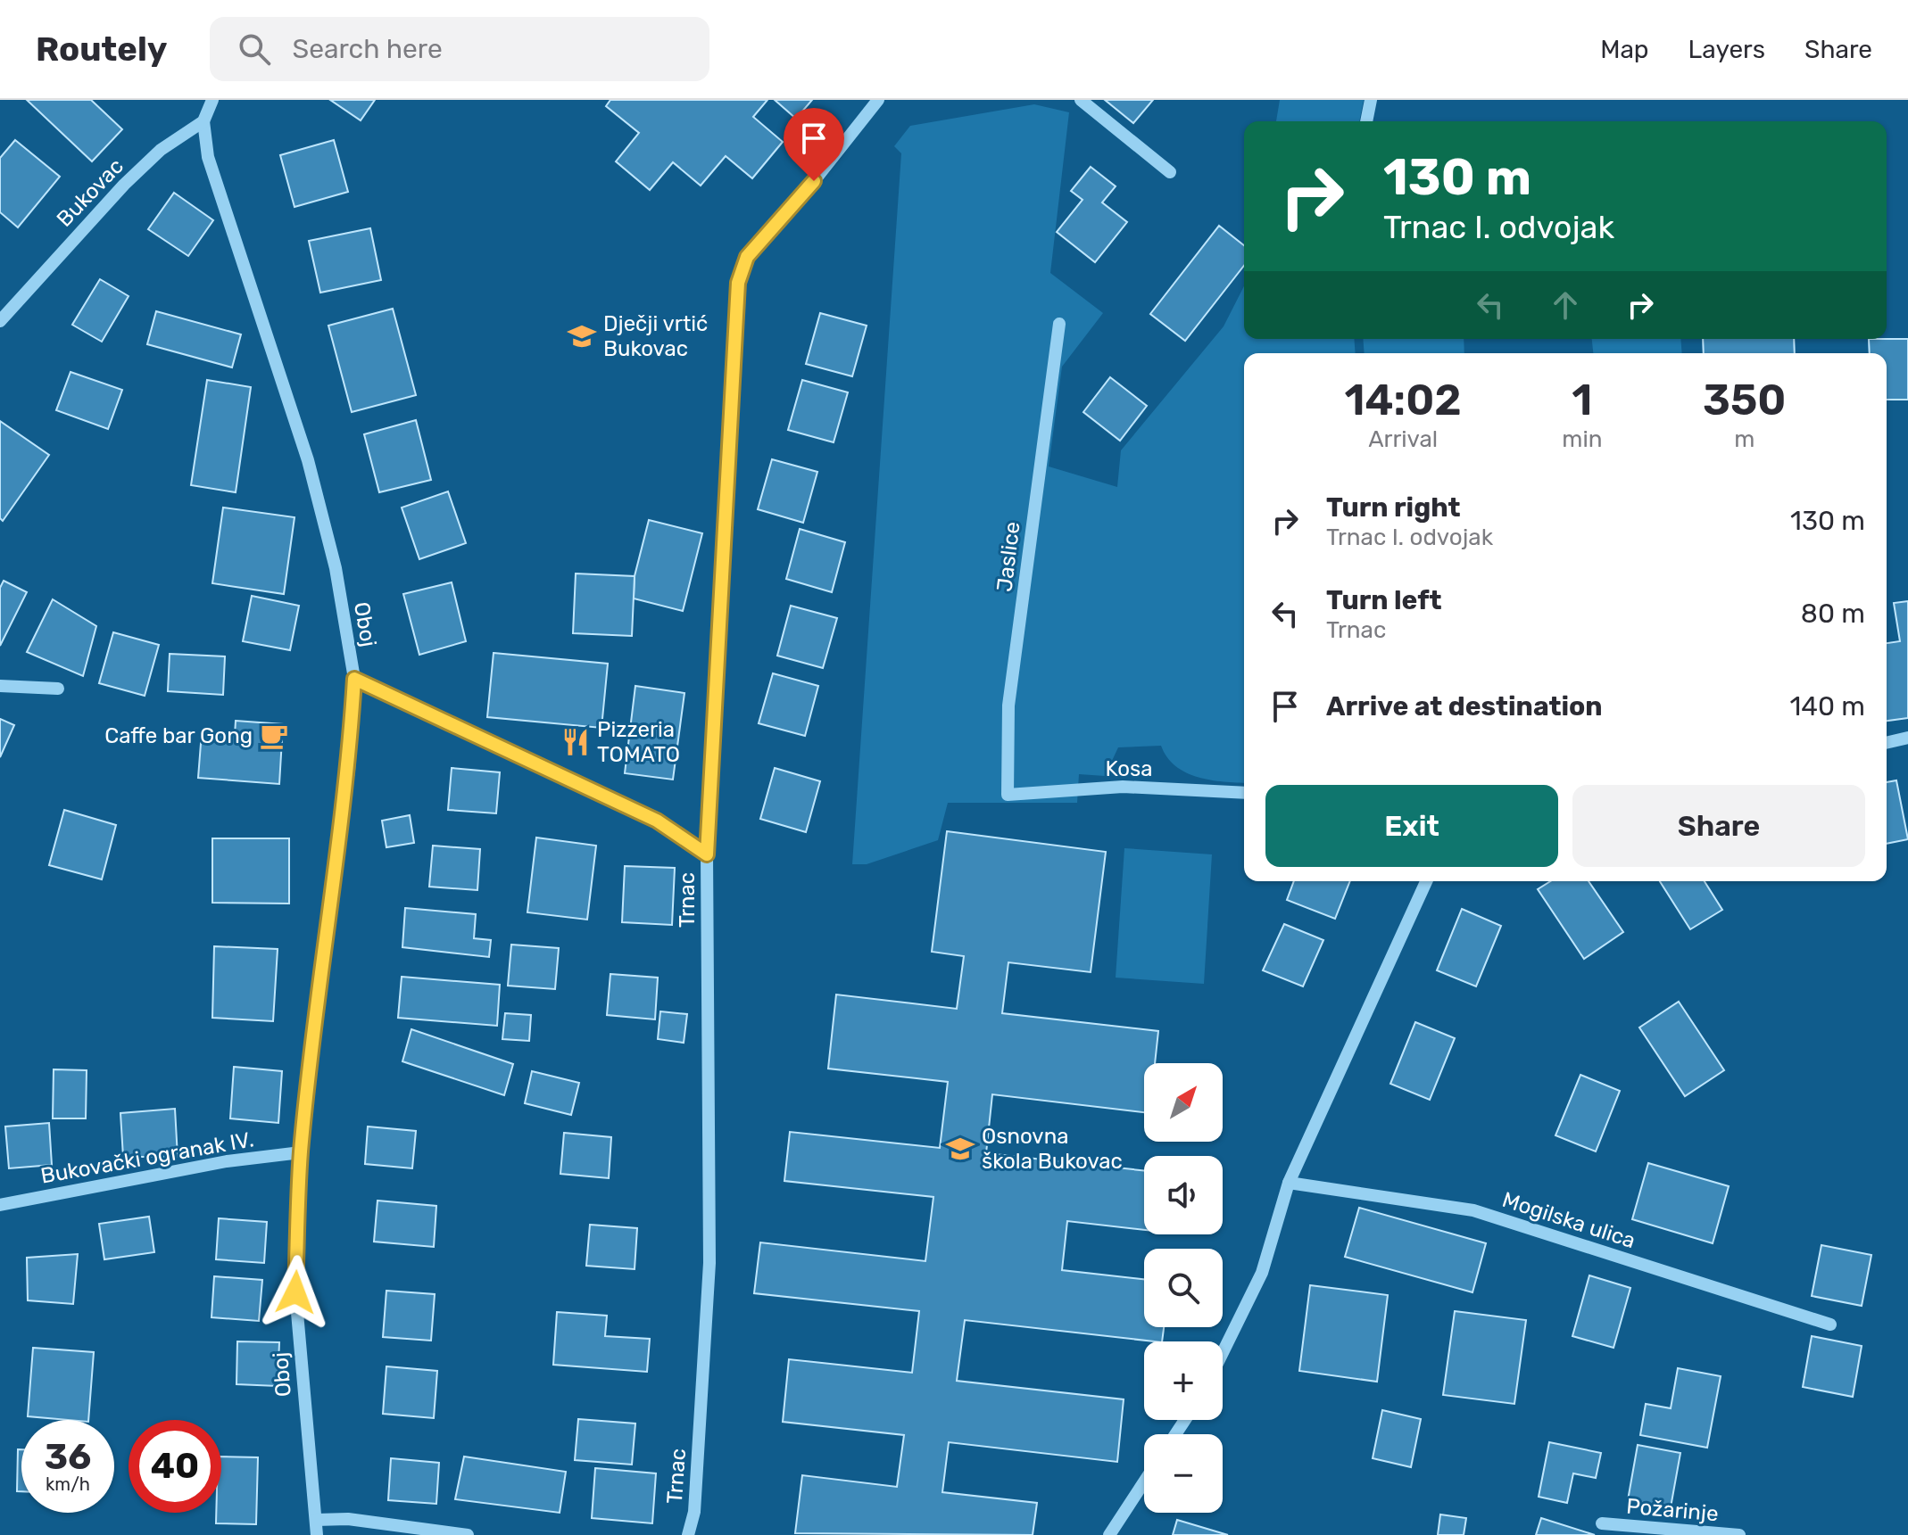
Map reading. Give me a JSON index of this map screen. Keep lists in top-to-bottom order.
{
  "streets": {
    "street": [
      "Bukovac",
      "Jaslice",
      "Oboj",
      "Kosa",
      "Trnac",
      "Bukovački ogranak IV.",
      "Mogilska ulica",
      "Požarinje"
    ]
  },
  "crossings": [
    ["Bukovac", "Oboj"],
    ["Jaslice", "Kosa"],
    ["Oboj", "Bukovački ogranak IV."]
  ],
  "places": {
    "school or university": ["Dječji vrtić Bukovac", "Osnovna škola Bukovac"],
    "cafe": ["Caffe bar Gong"],
    "restaurant": ["Pizzeria TOMATO"]
  },
  "north": "top right",
  "page": {
    "header": "Routely",
    "search": "Search here",
    "nav": ["Map", "Layers", "Share"],
    "turn": ["130 m", "Trnac I. odvojak"],
    "eta": [
      "14:02",
      "Arrival",
      "1",
      "min",
      "350",
      "m"
    ],
    "list": [
      {
        "name": "Turn right",
        "note": "Trnac I. odvojak",
        "value": "130 m"
      },
      {
        "name": "Turn left",
        "note": "Trnac",
        "value": "80 m"
      },
      {
        "name": "Arrive at destination",
        "value": "140 m"
      }
    ],
    "buttons": ["Exit", "Share"],
    "map_buttons": ["+", "−"],
    "speed": "36 km/h",
    "limit": "40"
  }
}
